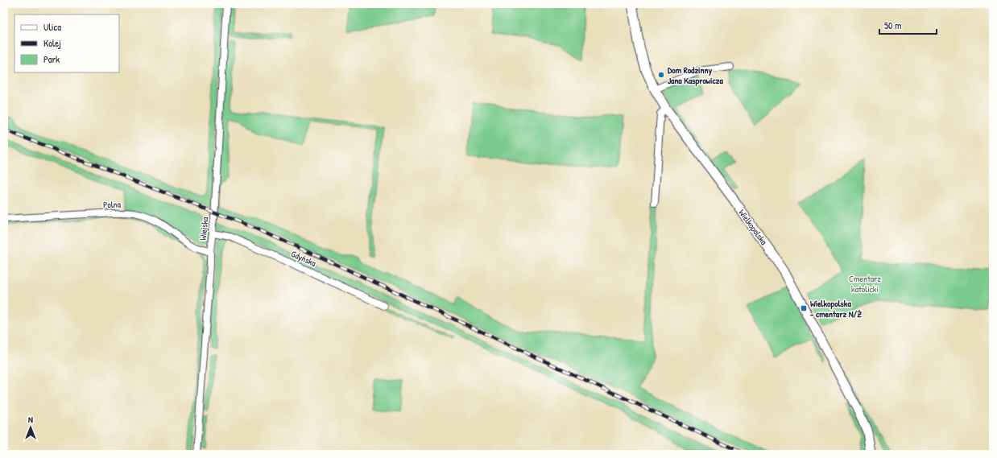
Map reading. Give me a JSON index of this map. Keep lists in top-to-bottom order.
{
  "streets": {
    "street": [
      "Polna",
      "Wielkopolska",
      "Wiejska",
      "Gdyńska"
    ]
  },
  "crossings": [
    ["Polna", "Wiejska"],
    ["Wiejska", "Gdyńska"]
  ],
  "parks": ["Cmentarz katolicki"],
  "places": {
    "other": ["Dom Rodzinny Jana Kasprowicza"],
    "transit": ["Wielkopolska - cmentarz N/Ż"]
  },
  "legend": ["Ulica", "Kolej", "Park"],
  "scale_bar": "50 m",
  "north": "top"
}
